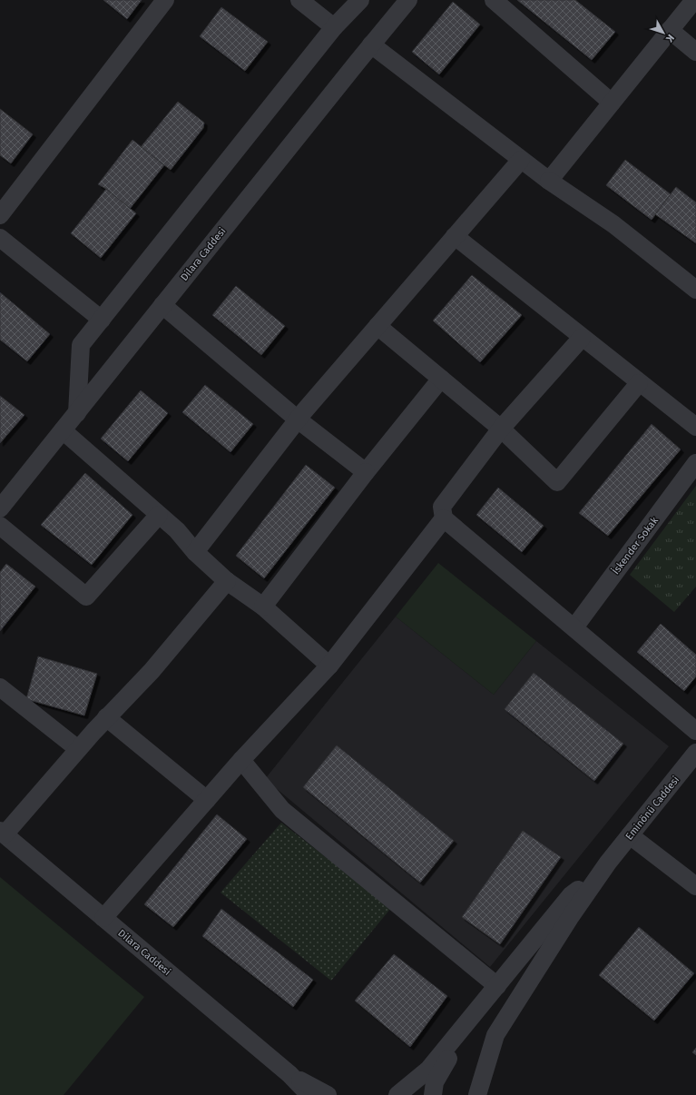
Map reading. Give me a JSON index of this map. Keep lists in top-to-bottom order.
{
  "streets": {
    "street": ["Dilara Caddesi", "İskender Sokak", "Eminönü Caddesi"]
  },
  "north": "bottom right"
}
